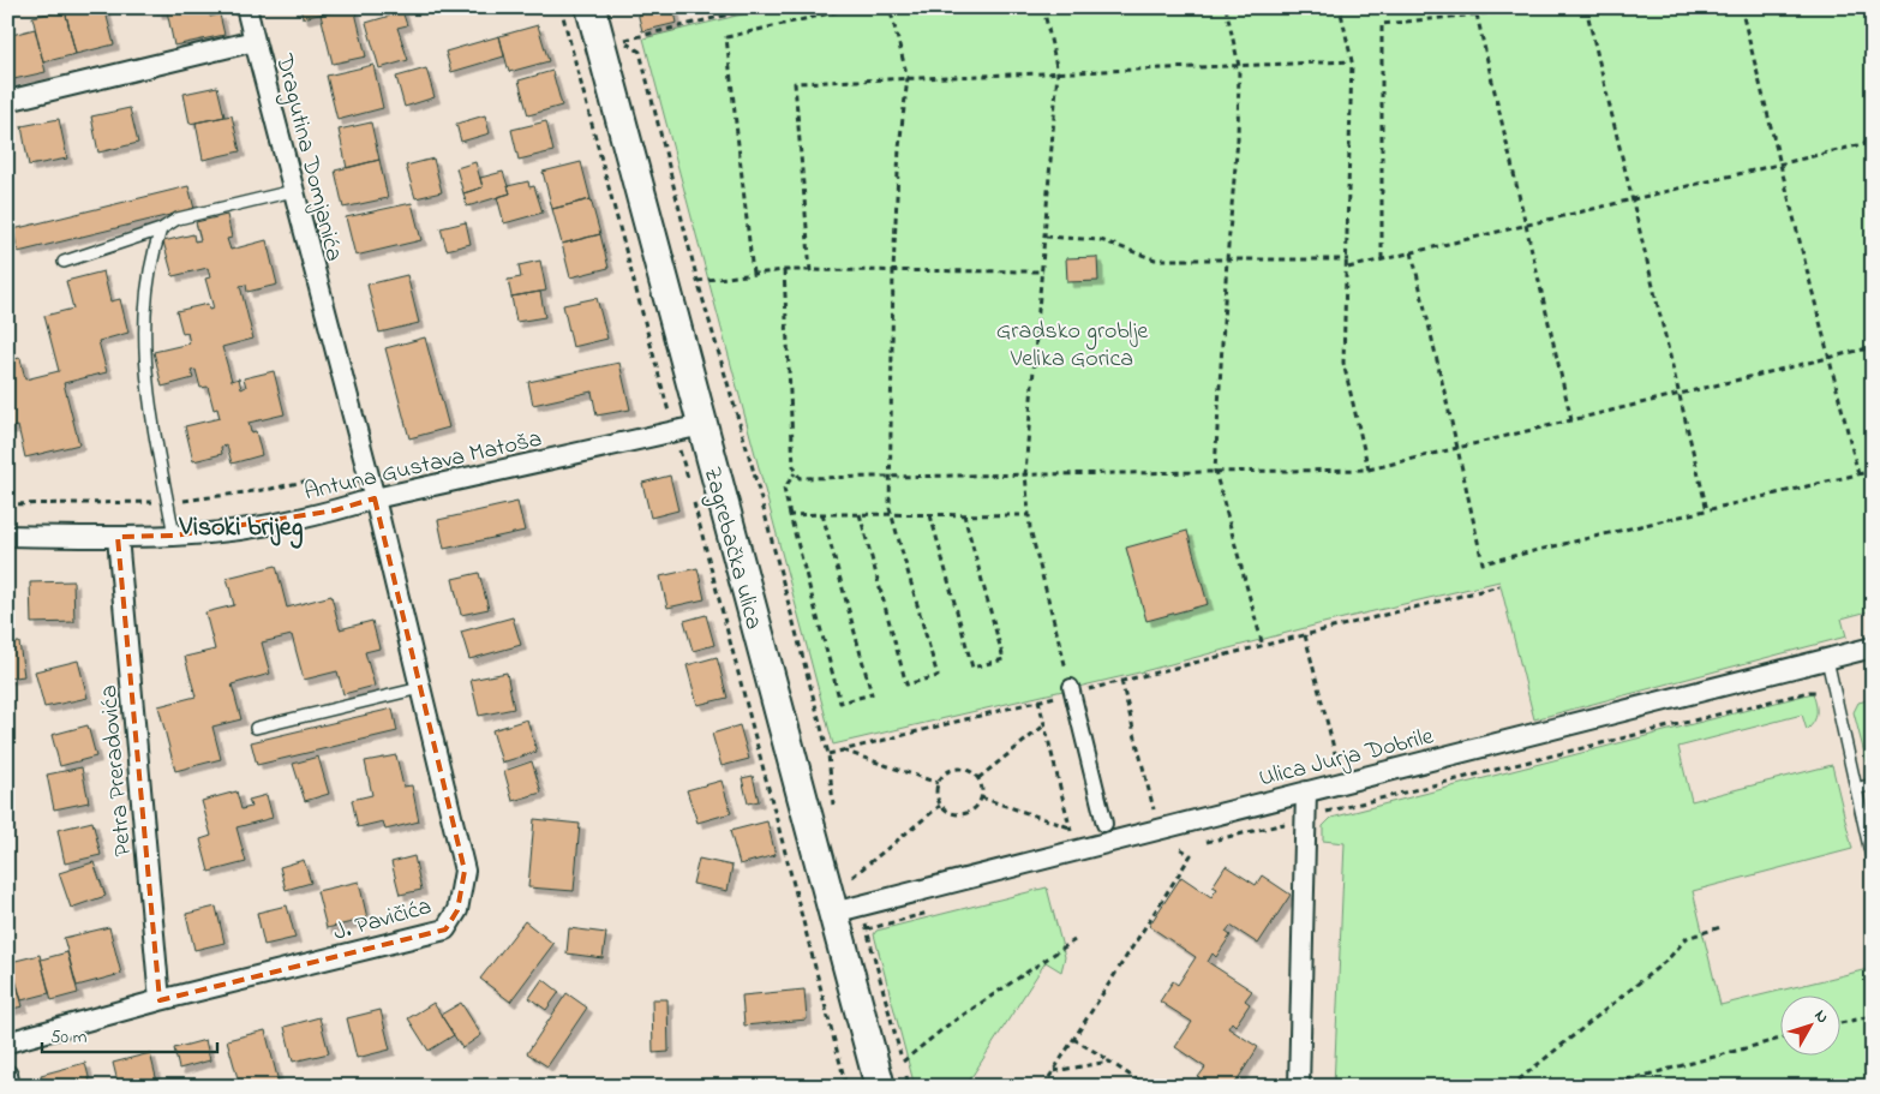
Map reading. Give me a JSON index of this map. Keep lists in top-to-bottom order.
{
  "streets": {
    "main road": ["Zagrebačka ulica"],
    "street": [
      "Dragutina Domjanića",
      "Antuna Gustava Matoša",
      "Ulica Jurja Dobrile",
      "Petra Preradovića",
      "J. Pavičića"
    ]
  },
  "crossings": [
    ["Dragutina Domjanića", "Antuna Gustava Matoša"],
    ["Dragutina Domjanića", "J. Pavičića"],
    ["Antuna Gustava Matoša", "Zagrebačka ulica"],
    ["Antuna Gustava Matoša", "Petra Preradovića"],
    ["Antuna Gustava Matoša", "J. Pavičića"],
    ["Zagrebačka ulica", "Ulica Jurja Dobrile"],
    ["Petra Preradovića", "J. Pavičića"]
  ],
  "districts": ["Visoki brijeg"],
  "parks": ["Gradsko groblje Velika Gorica"],
  "scale_bar": "50 m",
  "north": "top right"
}
